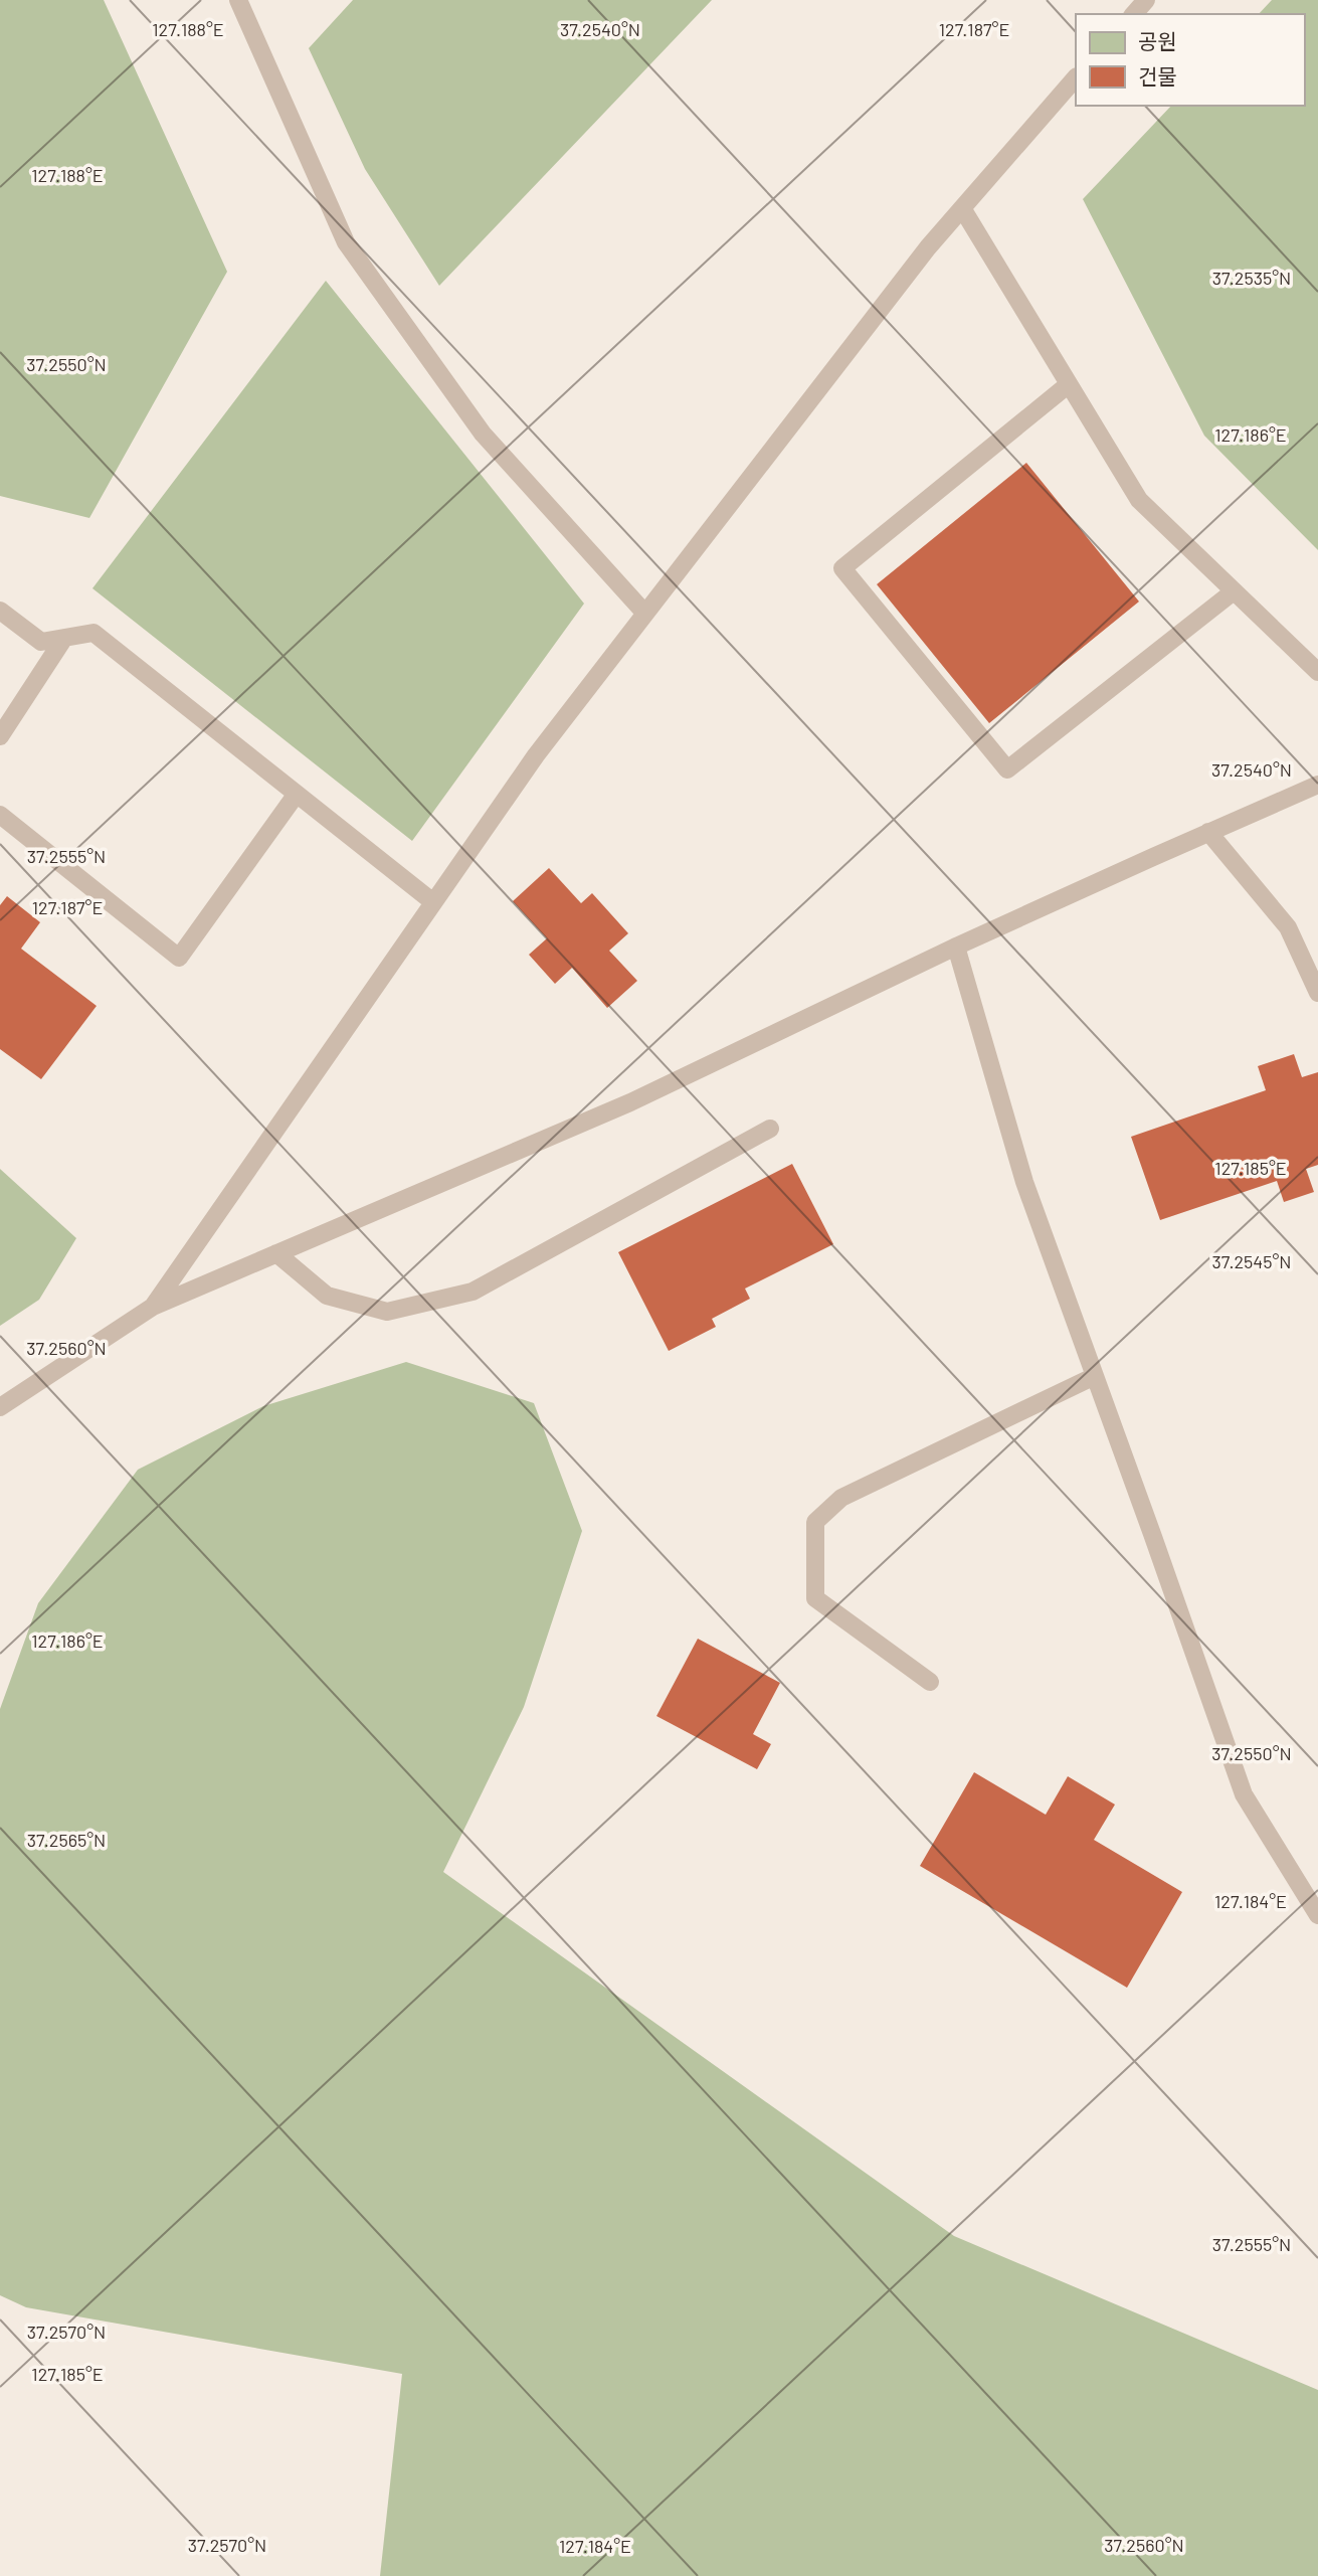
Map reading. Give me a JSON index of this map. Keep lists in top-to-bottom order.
{
  "legend": ["공원", "건물"],
  "coordinates": [
    "127.188°E",
    "127.187°E",
    "37.2540°N",
    "37.2535°N",
    "37.2550°N",
    "127.186°E",
    "37.2555°N",
    "127.185°E",
    "37.2545°N",
    "37.2560°N",
    "37.2565°N",
    "127.184°E",
    "37.2570°N"
  ]
}
